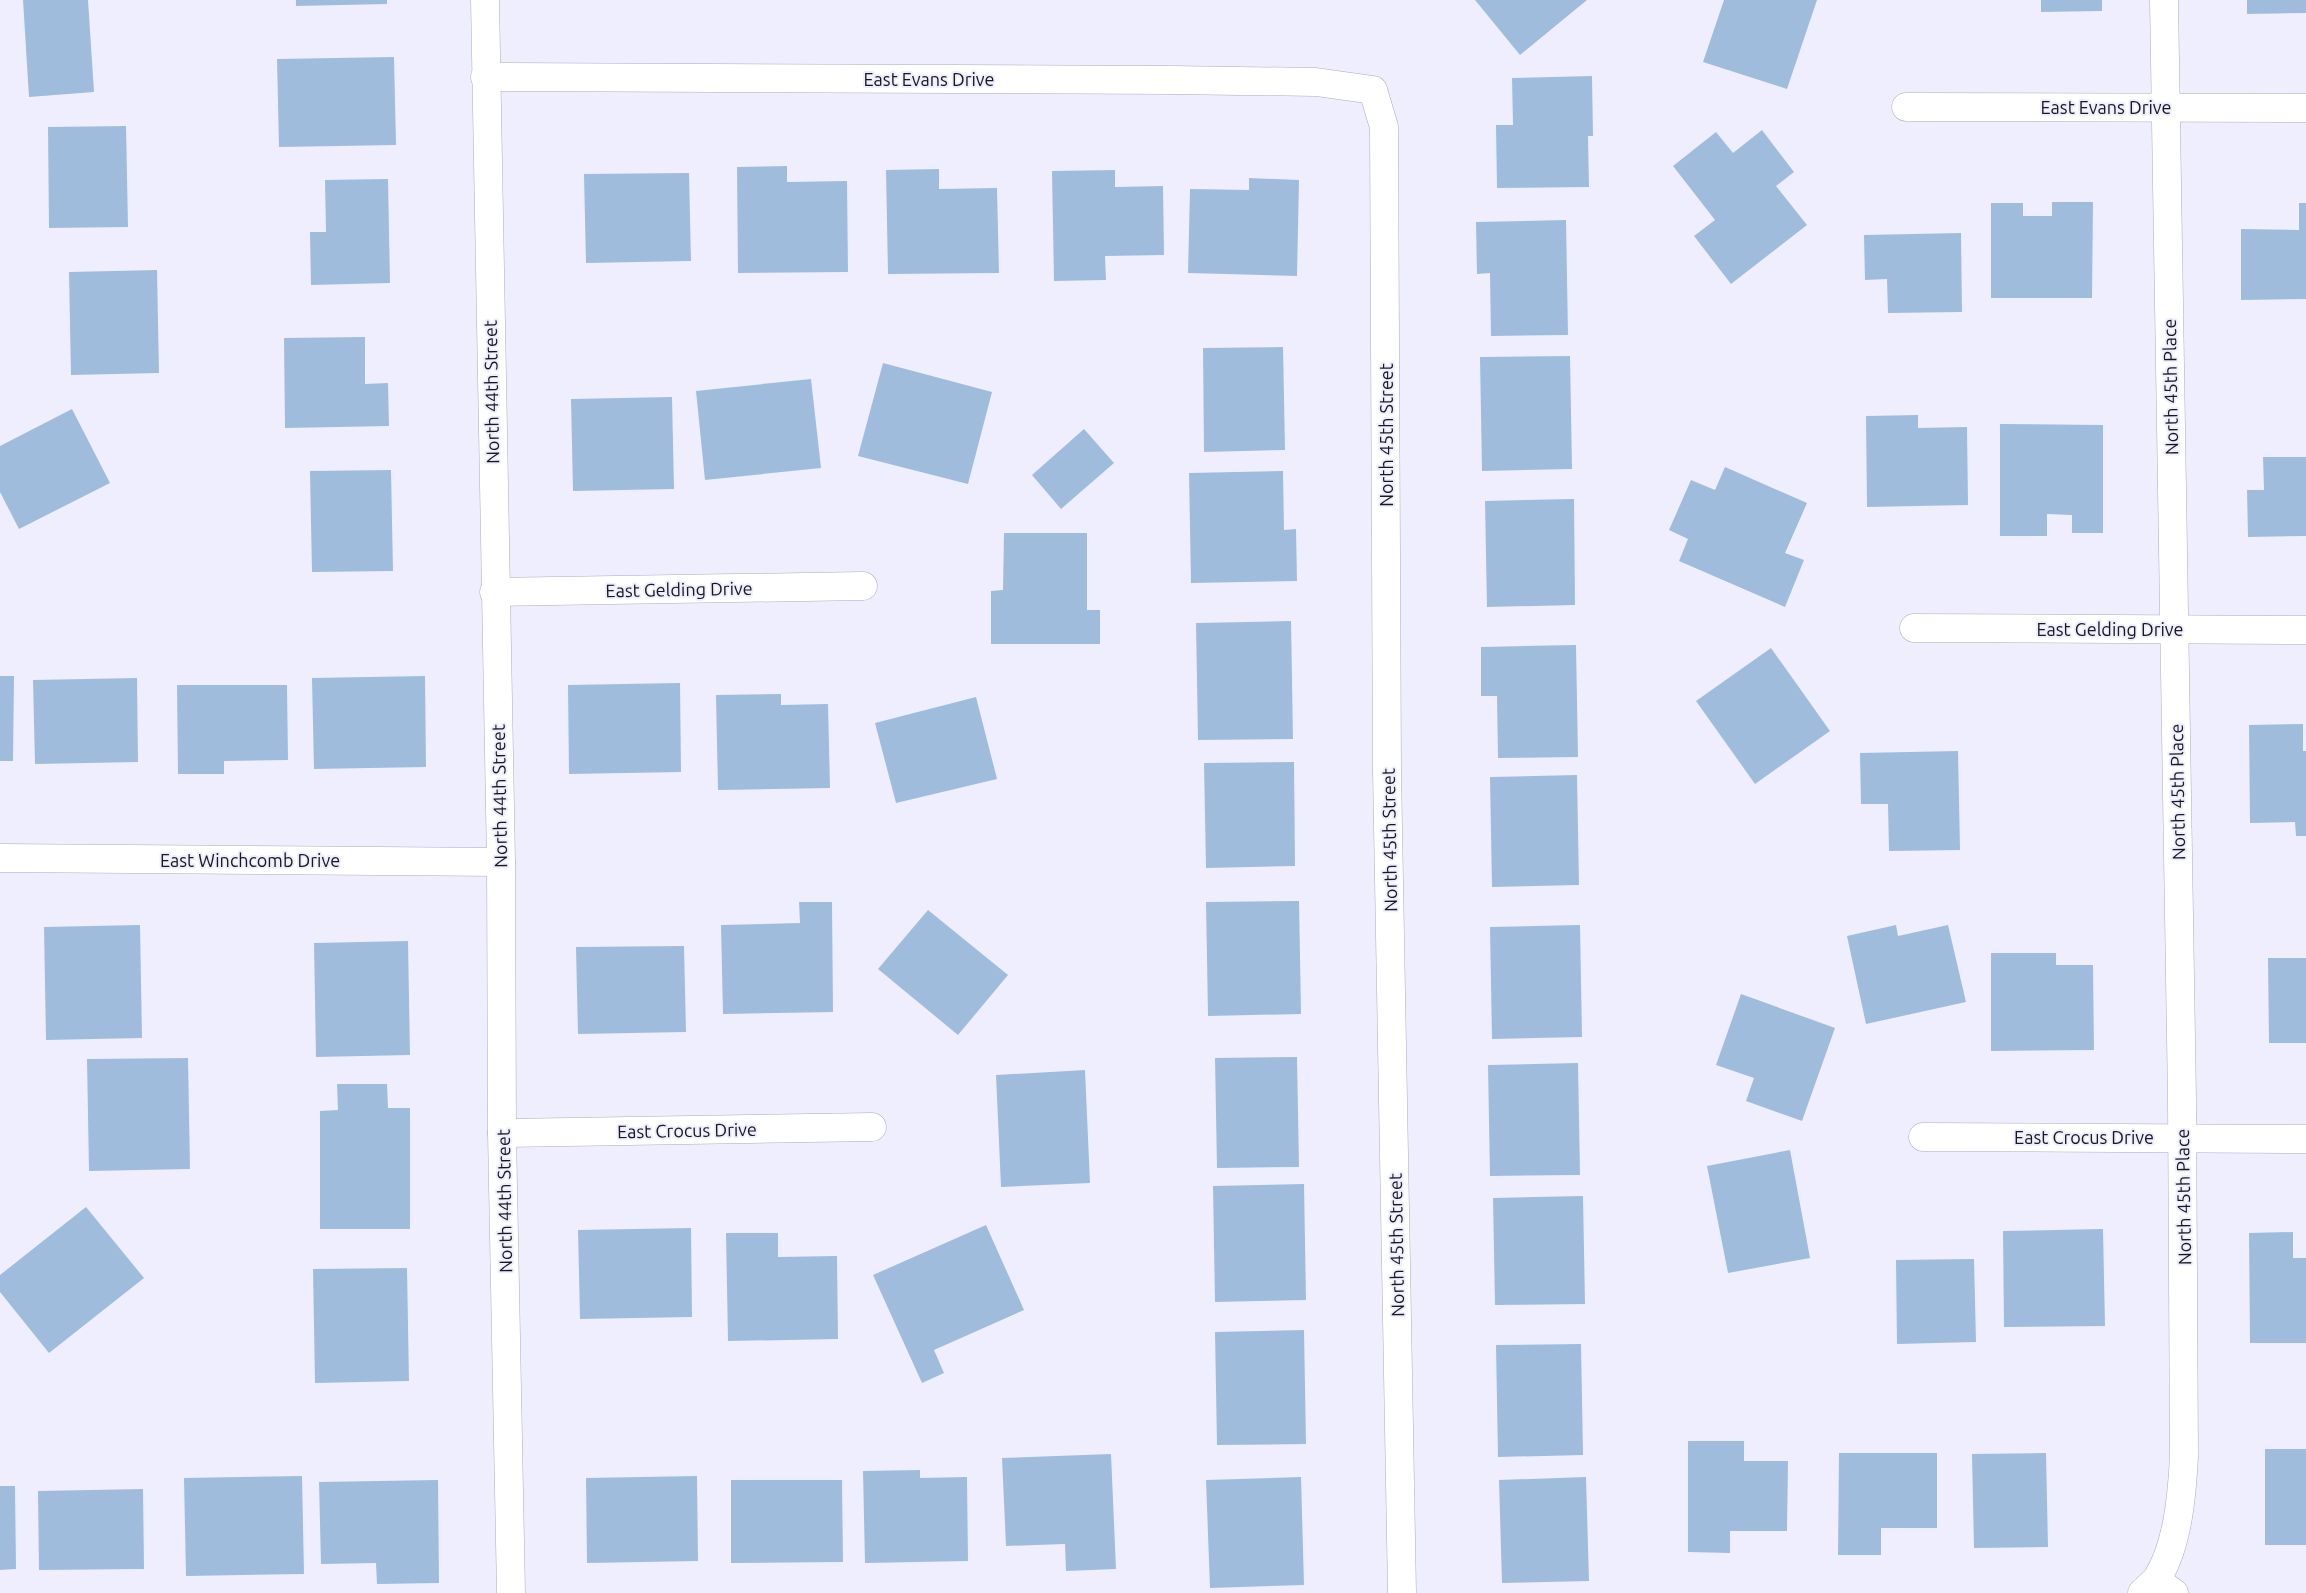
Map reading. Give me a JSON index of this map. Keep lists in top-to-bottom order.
{
  "streets": {
    "street": [
      "East Evans Drive",
      "North 45th Place",
      "North 44th Street",
      "North 45th Street",
      "East Gelding Drive",
      "East Winchcomb Drive",
      "East Crocus Drive"
    ]
  },
  "crossings": [
    ["East Evans Drive", "North 45th Place"],
    ["East Evans Drive", "North 44th Street"],
    ["East Evans Drive", "North 45th Street"],
    ["North 45th Place", "East Gelding Drive"],
    ["North 45th Place", "East Crocus Drive"],
    ["North 44th Street", "East Gelding Drive"],
    ["North 44th Street", "East Winchcomb Drive"],
    ["North 44th Street", "East Crocus Drive"]
  ]
}
